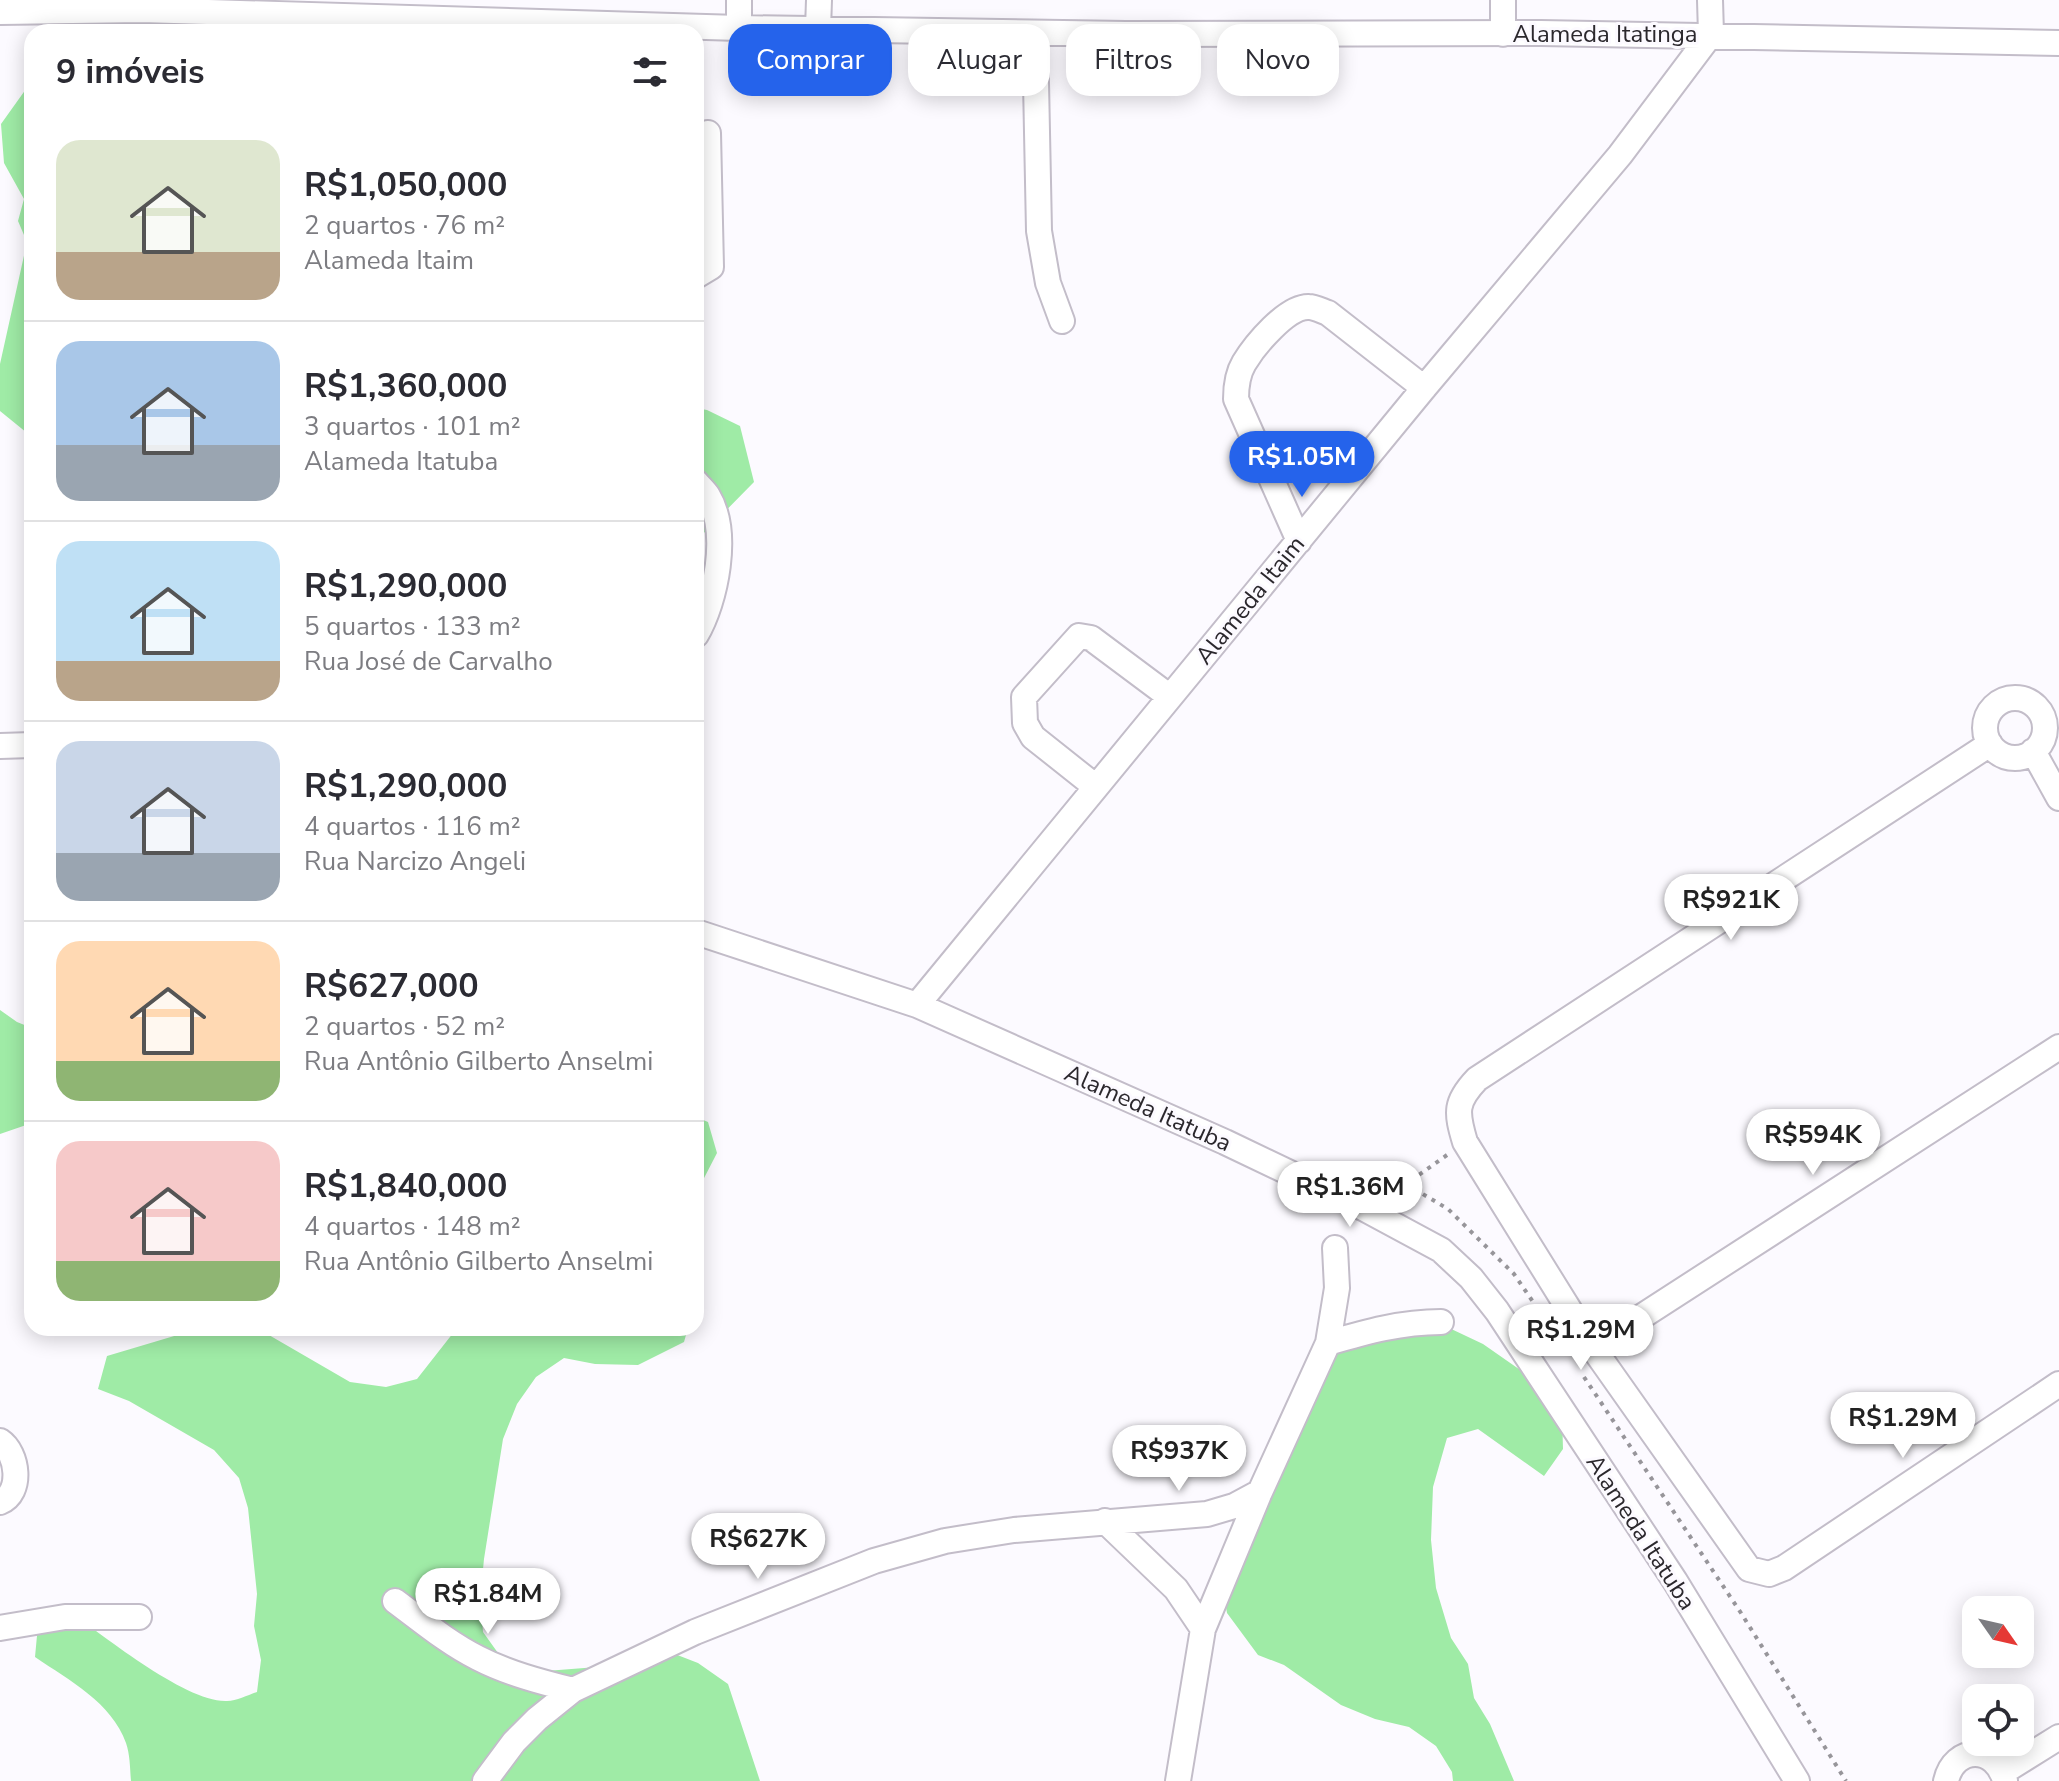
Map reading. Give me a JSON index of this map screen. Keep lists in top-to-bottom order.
{
  "streets": {
    "street": ["Alameda Itatinga", "Alameda Itaim", "Alameda Itatuba"]
  },
  "crossings": [
    ["Alameda Itatinga", "Alameda Itaim"],
    ["Alameda Itaim", "Alameda Itatuba"]
  ],
  "north": "bottom right",
  "page": {
    "chip": [
      "Comprar",
      "Alugar",
      "Filtros",
      "Novo"
    ],
    "heading": "9 imóveis",
    "list": [
      {
        "name": "R$1,050,000",
        "note": "2 quartos · 76 m² · Alameda Itaim"
      },
      {
        "name": "R$1,360,000",
        "note": "3 quartos · 101 m² · Alameda Itatuba"
      },
      {
        "name": "R$1,290,000",
        "note": "5 quartos · 133 m² · Rua José de Carvalho"
      },
      {
        "name": "R$1,290,000",
        "note": "4 quartos · 116 m² · Rua Narcizo Angeli"
      },
      {
        "name": "R$627,000",
        "note": "2 quartos · 52 m² · Rua Antônio Gilberto Anselmi"
      },
      {
        "name": "R$1,840,000",
        "note": "4 quartos · 148 m² · Rua Antônio Gilberto Anselmi"
      }
    ],
    "price": [
      "R$1.05M",
      "R$921K",
      "R$594K",
      "R$1.36M",
      "R$1.29M",
      "R$1.29M",
      "R$937K",
      "R$627K",
      "R$1.84M"
    ]
  }
}
